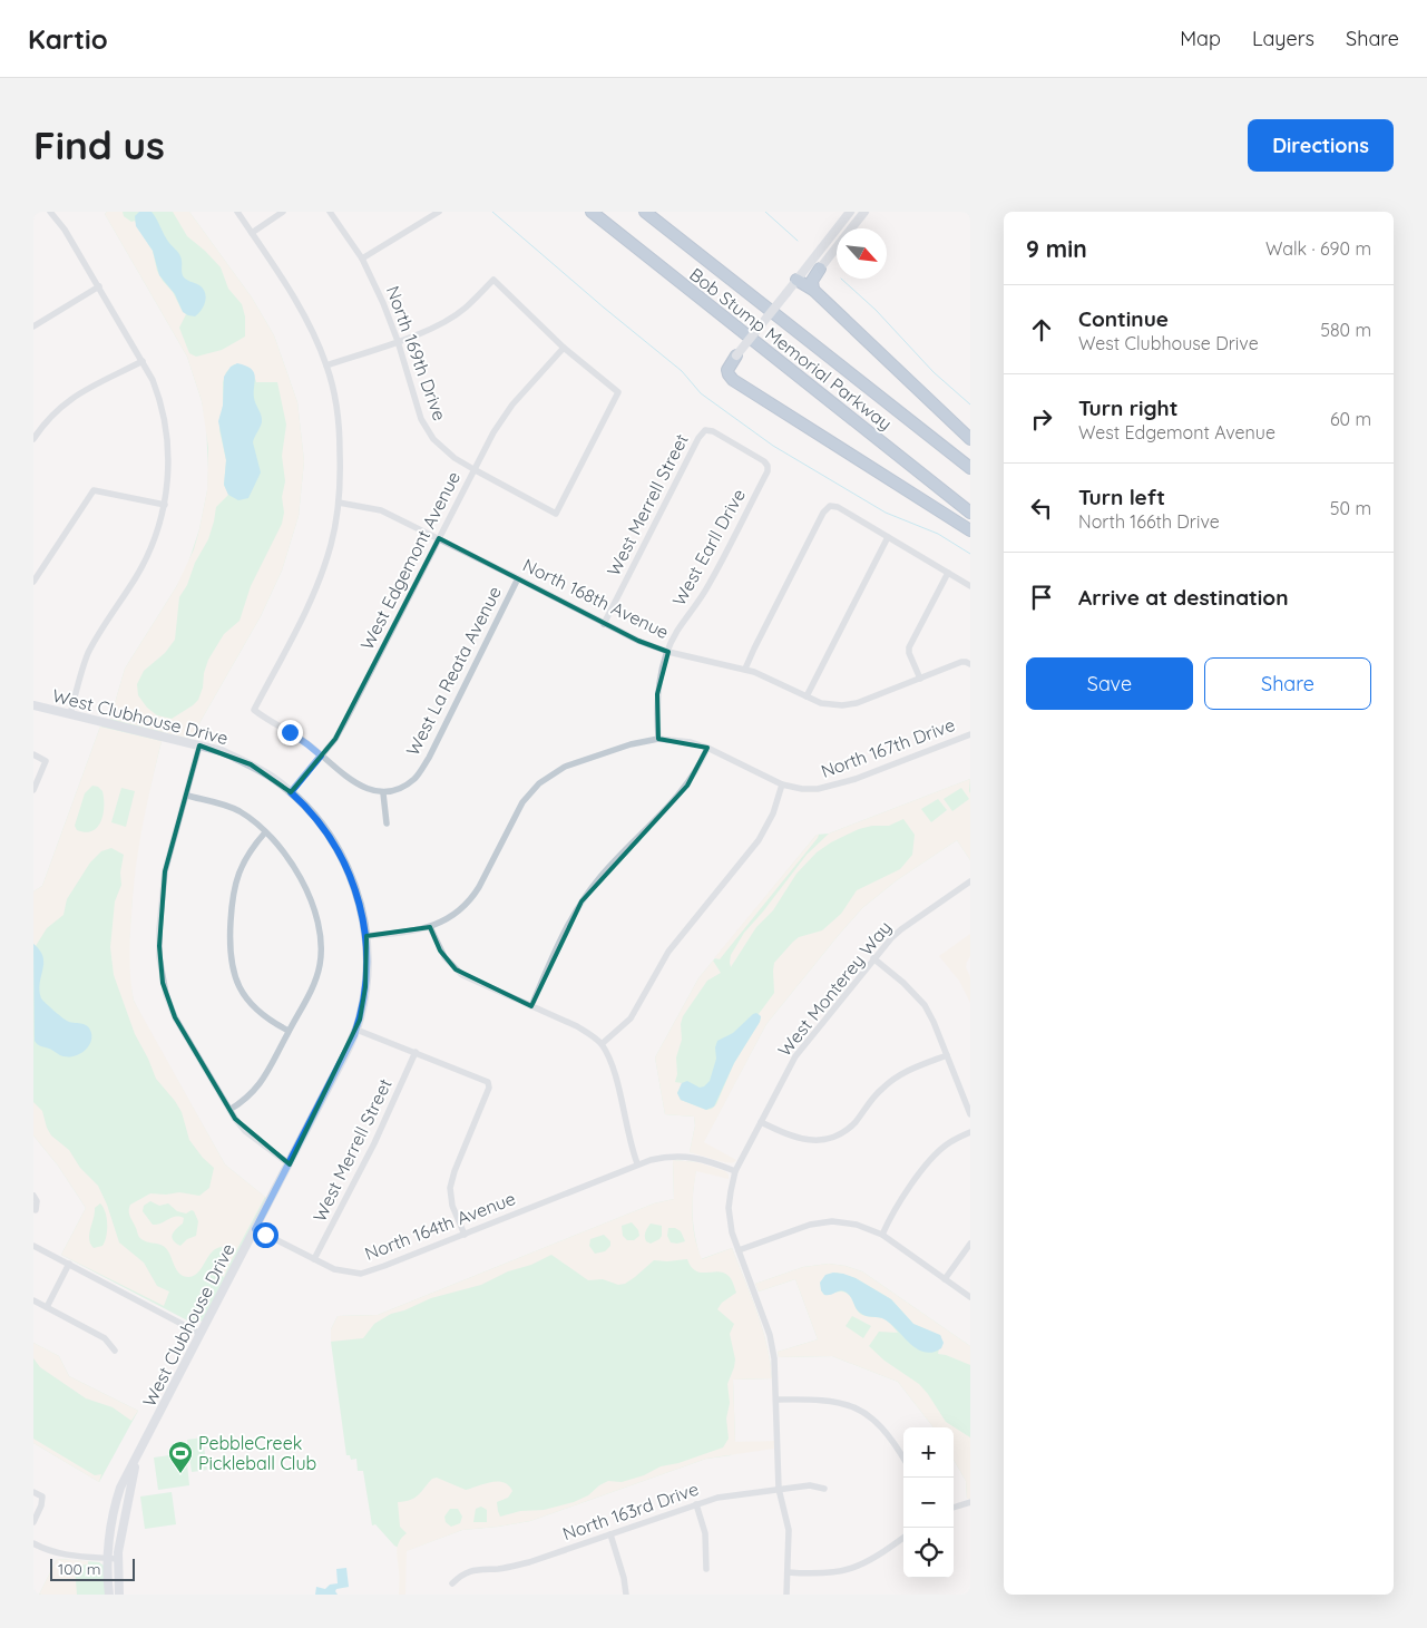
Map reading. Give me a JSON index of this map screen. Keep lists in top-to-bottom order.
{
  "streets": {
    "highway": ["Bob Stump Memorial Parkway"],
    "street": [
      "North 169th Drive",
      "West Merrell Street",
      "West Earll Drive",
      "West Edgemont Avenue",
      "North 168th Avenue",
      "West La Reata Avenue",
      "West Clubhouse Drive",
      "North 167th Drive",
      "West Monterey Way",
      "North 164th Avenue",
      "North 163rd Drive"
    ]
  },
  "crossings": [
    ["North 169th Drive", "West Edgemont Avenue"],
    ["West Merrell Street", "West Earll Drive"],
    ["West Merrell Street", "North 168th Avenue"],
    ["West Merrell Street", "North 164th Avenue"],
    ["West Earll Drive", "North 168th Avenue"],
    ["West Earll Drive", "North 167th Drive"],
    ["West Edgemont Avenue", "North 168th Avenue"],
    ["West Edgemont Avenue", "West Clubhouse Drive"],
    ["North 168th Avenue", "West La Reata Avenue"],
    ["West Clubhouse Drive", "North 164th Avenue"],
    ["West Monterey Way", "North 164th Avenue"],
    ["West Monterey Way", "North 163rd Drive"]
  ],
  "places": {
    "sports": ["PebbleCreek Pickleball Club"]
  },
  "scale_bar": "100 m",
  "north": "bottom right",
  "page": {
    "header": "Kartio",
    "nav": ["Map", "Layers", "Share"],
    "buttons": [
      "Directions",
      ["Save", "Share"]
    ],
    "title": "Find us",
    "heading": ["9 min", "Walk · 690 m"],
    "list": [
      ["Continue", "West Clubhouse Drive", "580 m"],
      ["Turn right", "West Edgemont Avenue", "60 m"],
      ["Turn left", "North 166th Drive", "50 m"],
      "Arrive at destination"
    ],
    "map_buttons": ["+", "−"],
    "scale": "100 m"
  }
}
